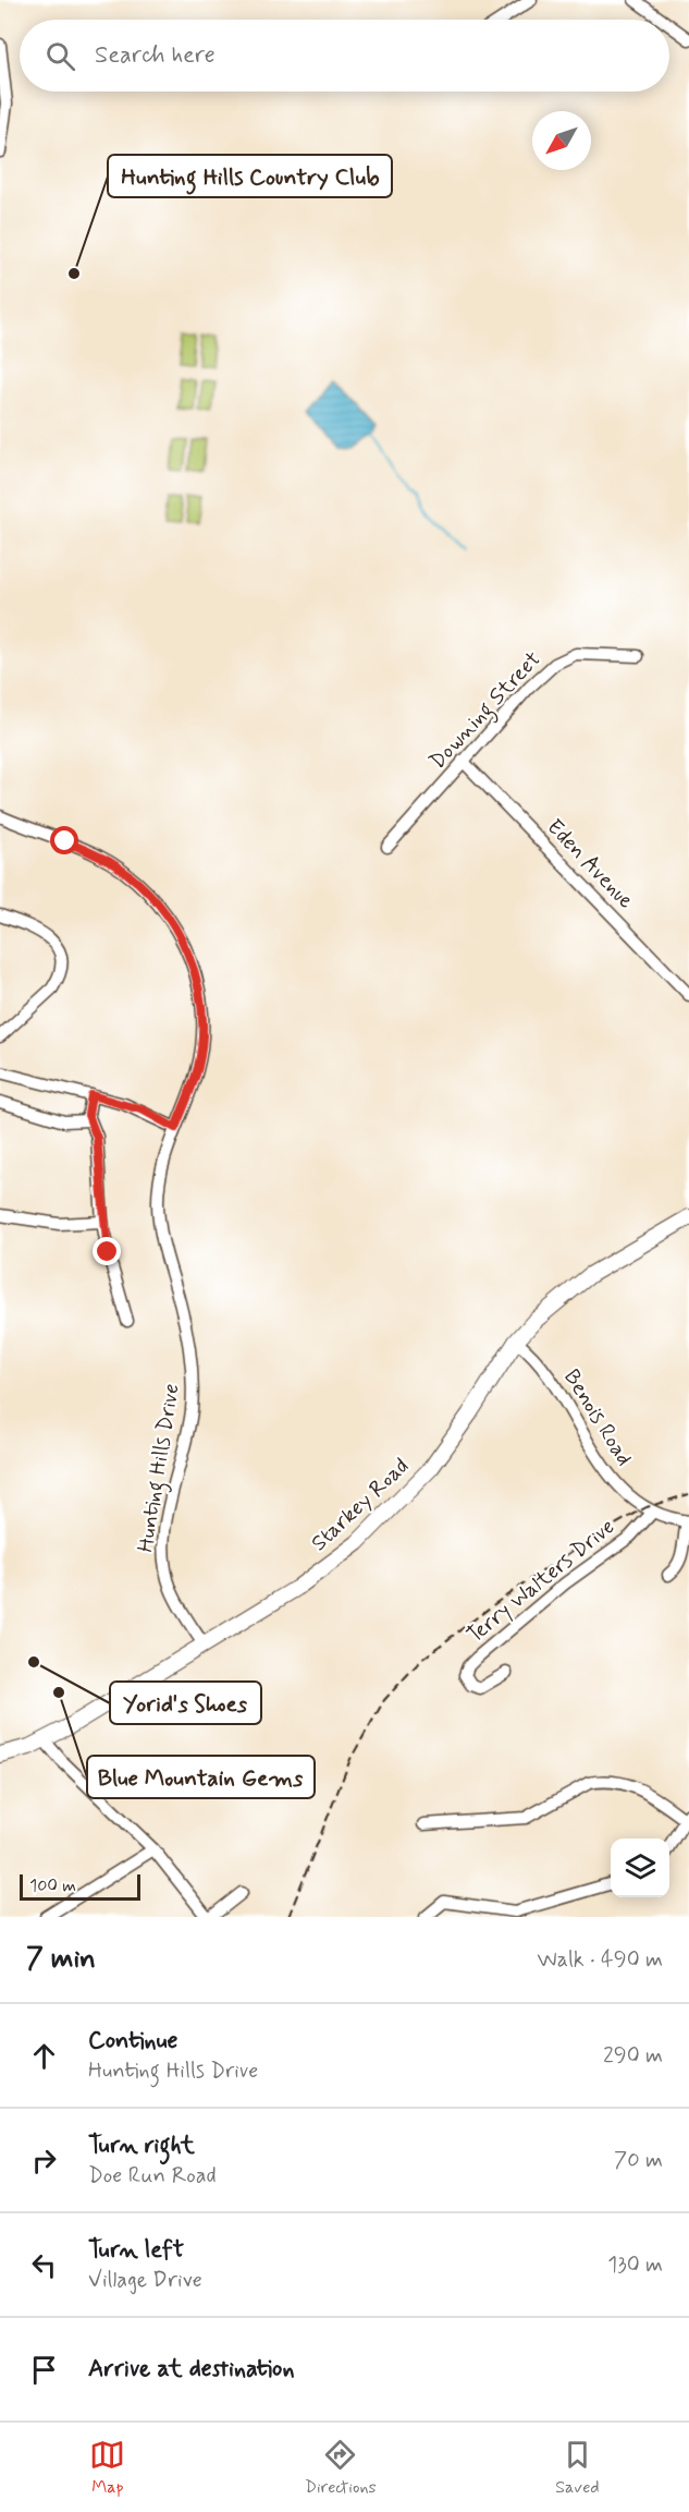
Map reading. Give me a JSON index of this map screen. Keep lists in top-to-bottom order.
{
  "streets": {
    "main road": ["Starkey Road"],
    "street": [
      "Downing Street",
      "Eden Avenue",
      "Benois Road",
      "Hunting Hills Drive",
      "Terry Walters Drive"
    ]
  },
  "crossings": [
    ["Downing Street", "Eden Avenue"],
    ["Benois Road", "Starkey Road"],
    ["Benois Road", "Terry Walters Drive"],
    ["Hunting Hills Drive", "Starkey Road"]
  ],
  "places": ["Hunting Hills Country Club", "Yorid's Shoes", "Blue Mountain Gems"],
  "scale_bar": "100 m",
  "north": "bottom left",
  "page": {
    "search": "Search here",
    "scale": "100 m",
    "heading": ["7 min", "Walk · 490 m"],
    "list": [
      ["Continue", "Hunting Hills Drive", "290 m"],
      ["Turn right", "Doe Run Road", "70 m"],
      ["Turn left", "Village Drive", "130 m"],
      "Arrive at destination"
    ],
    "nav": ["Map", "Directions", "Saved"]
  }
}
